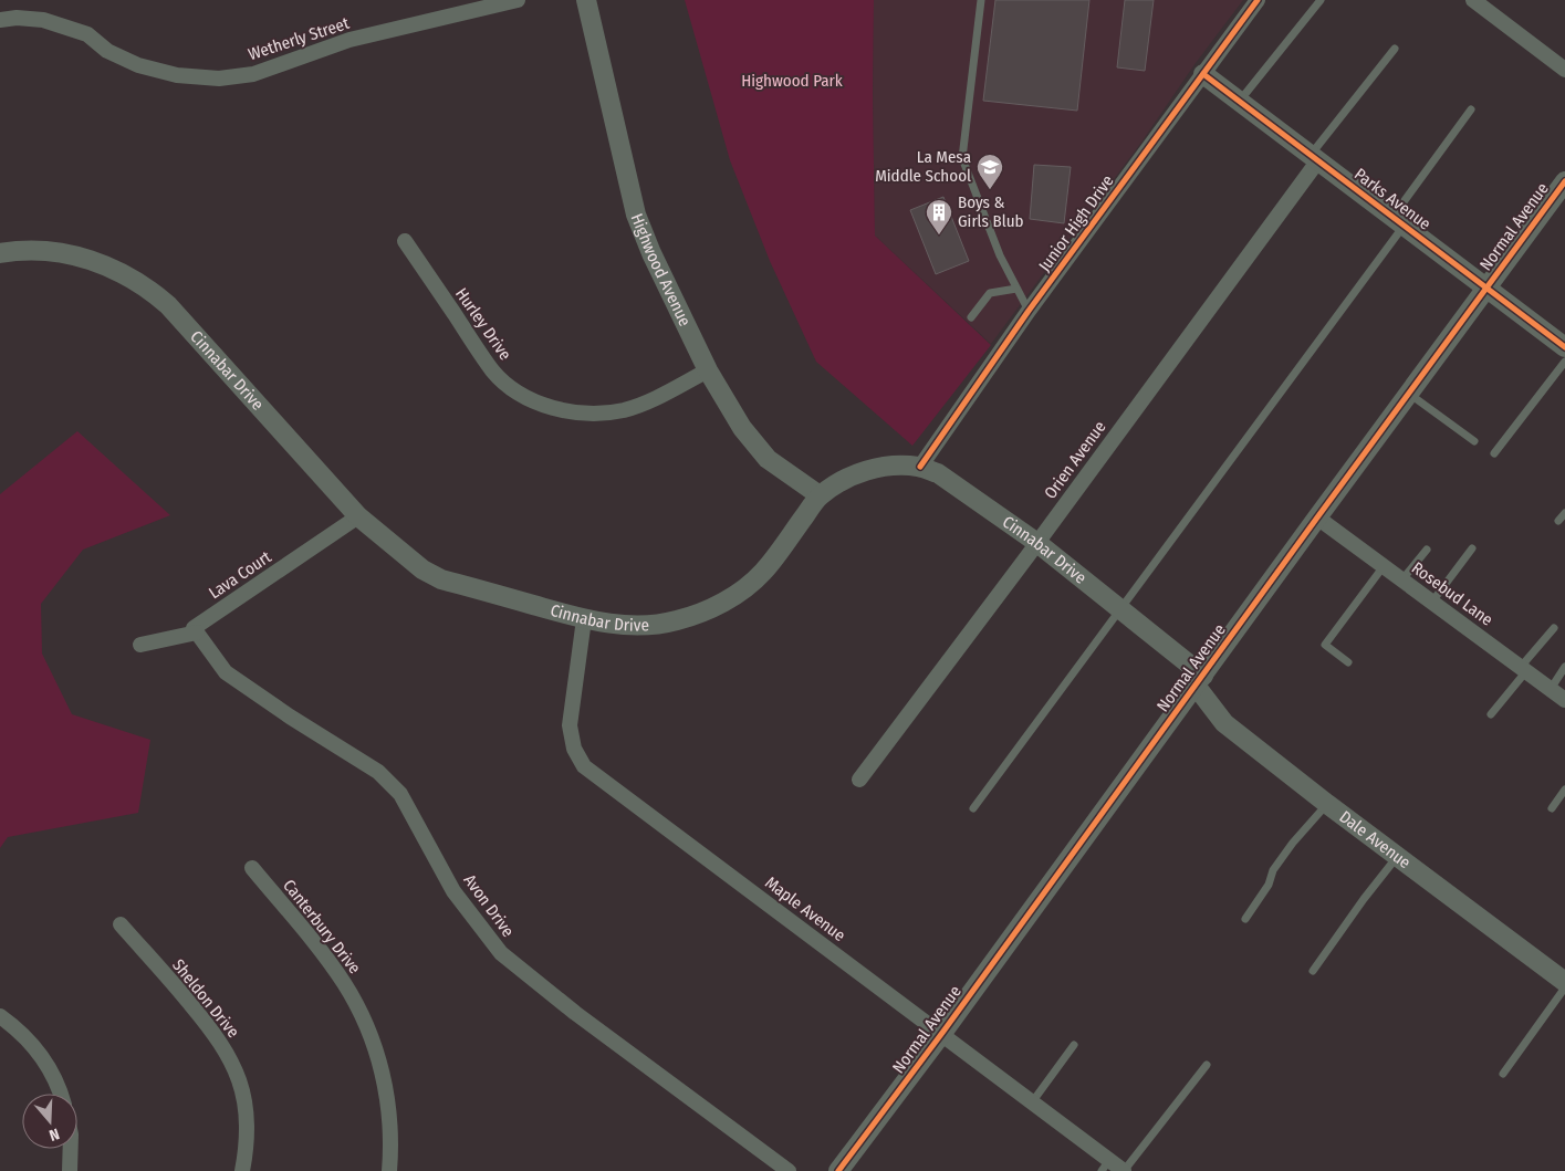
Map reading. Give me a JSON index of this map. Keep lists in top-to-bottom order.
{
  "streets": {
    "street": [
      "Wetherly Street",
      "Parks Avenue",
      "Junior High Drive",
      "Normal Avenue",
      "Highwood Avenue",
      "Hurley Drive",
      "Cinnabar Drive",
      "Orien Avenue",
      "Lava Court",
      "Rosebud Lane",
      "Dale Avenue",
      "Avon Drive",
      "Maple Avenue",
      "Canterbury Drive",
      "Sheldon Drive"
    ]
  },
  "crossings": [
    ["Parks Avenue", "Junior High Drive"],
    ["Parks Avenue", "Normal Avenue"],
    ["Parks Avenue", "Orien Avenue"],
    ["Junior High Drive", "Cinnabar Drive"],
    ["Normal Avenue", "Cinnabar Drive"],
    ["Normal Avenue", "Rosebud Lane"],
    ["Normal Avenue", "Dale Avenue"],
    ["Normal Avenue", "Maple Avenue"],
    ["Highwood Avenue", "Hurley Drive"],
    ["Highwood Avenue", "Cinnabar Drive"],
    ["Cinnabar Drive", "Orien Avenue"],
    ["Cinnabar Drive", "Lava Court"],
    ["Cinnabar Drive", "Dale Avenue"],
    ["Cinnabar Drive", "Maple Avenue"],
    ["Lava Court", "Avon Drive"]
  ],
  "parks": ["Highwood Park"],
  "places": {
    "school or university": ["La Mesa Middle School"],
    "building": ["Boys & Girls Blub"]
  },
  "north": "bottom"
}
